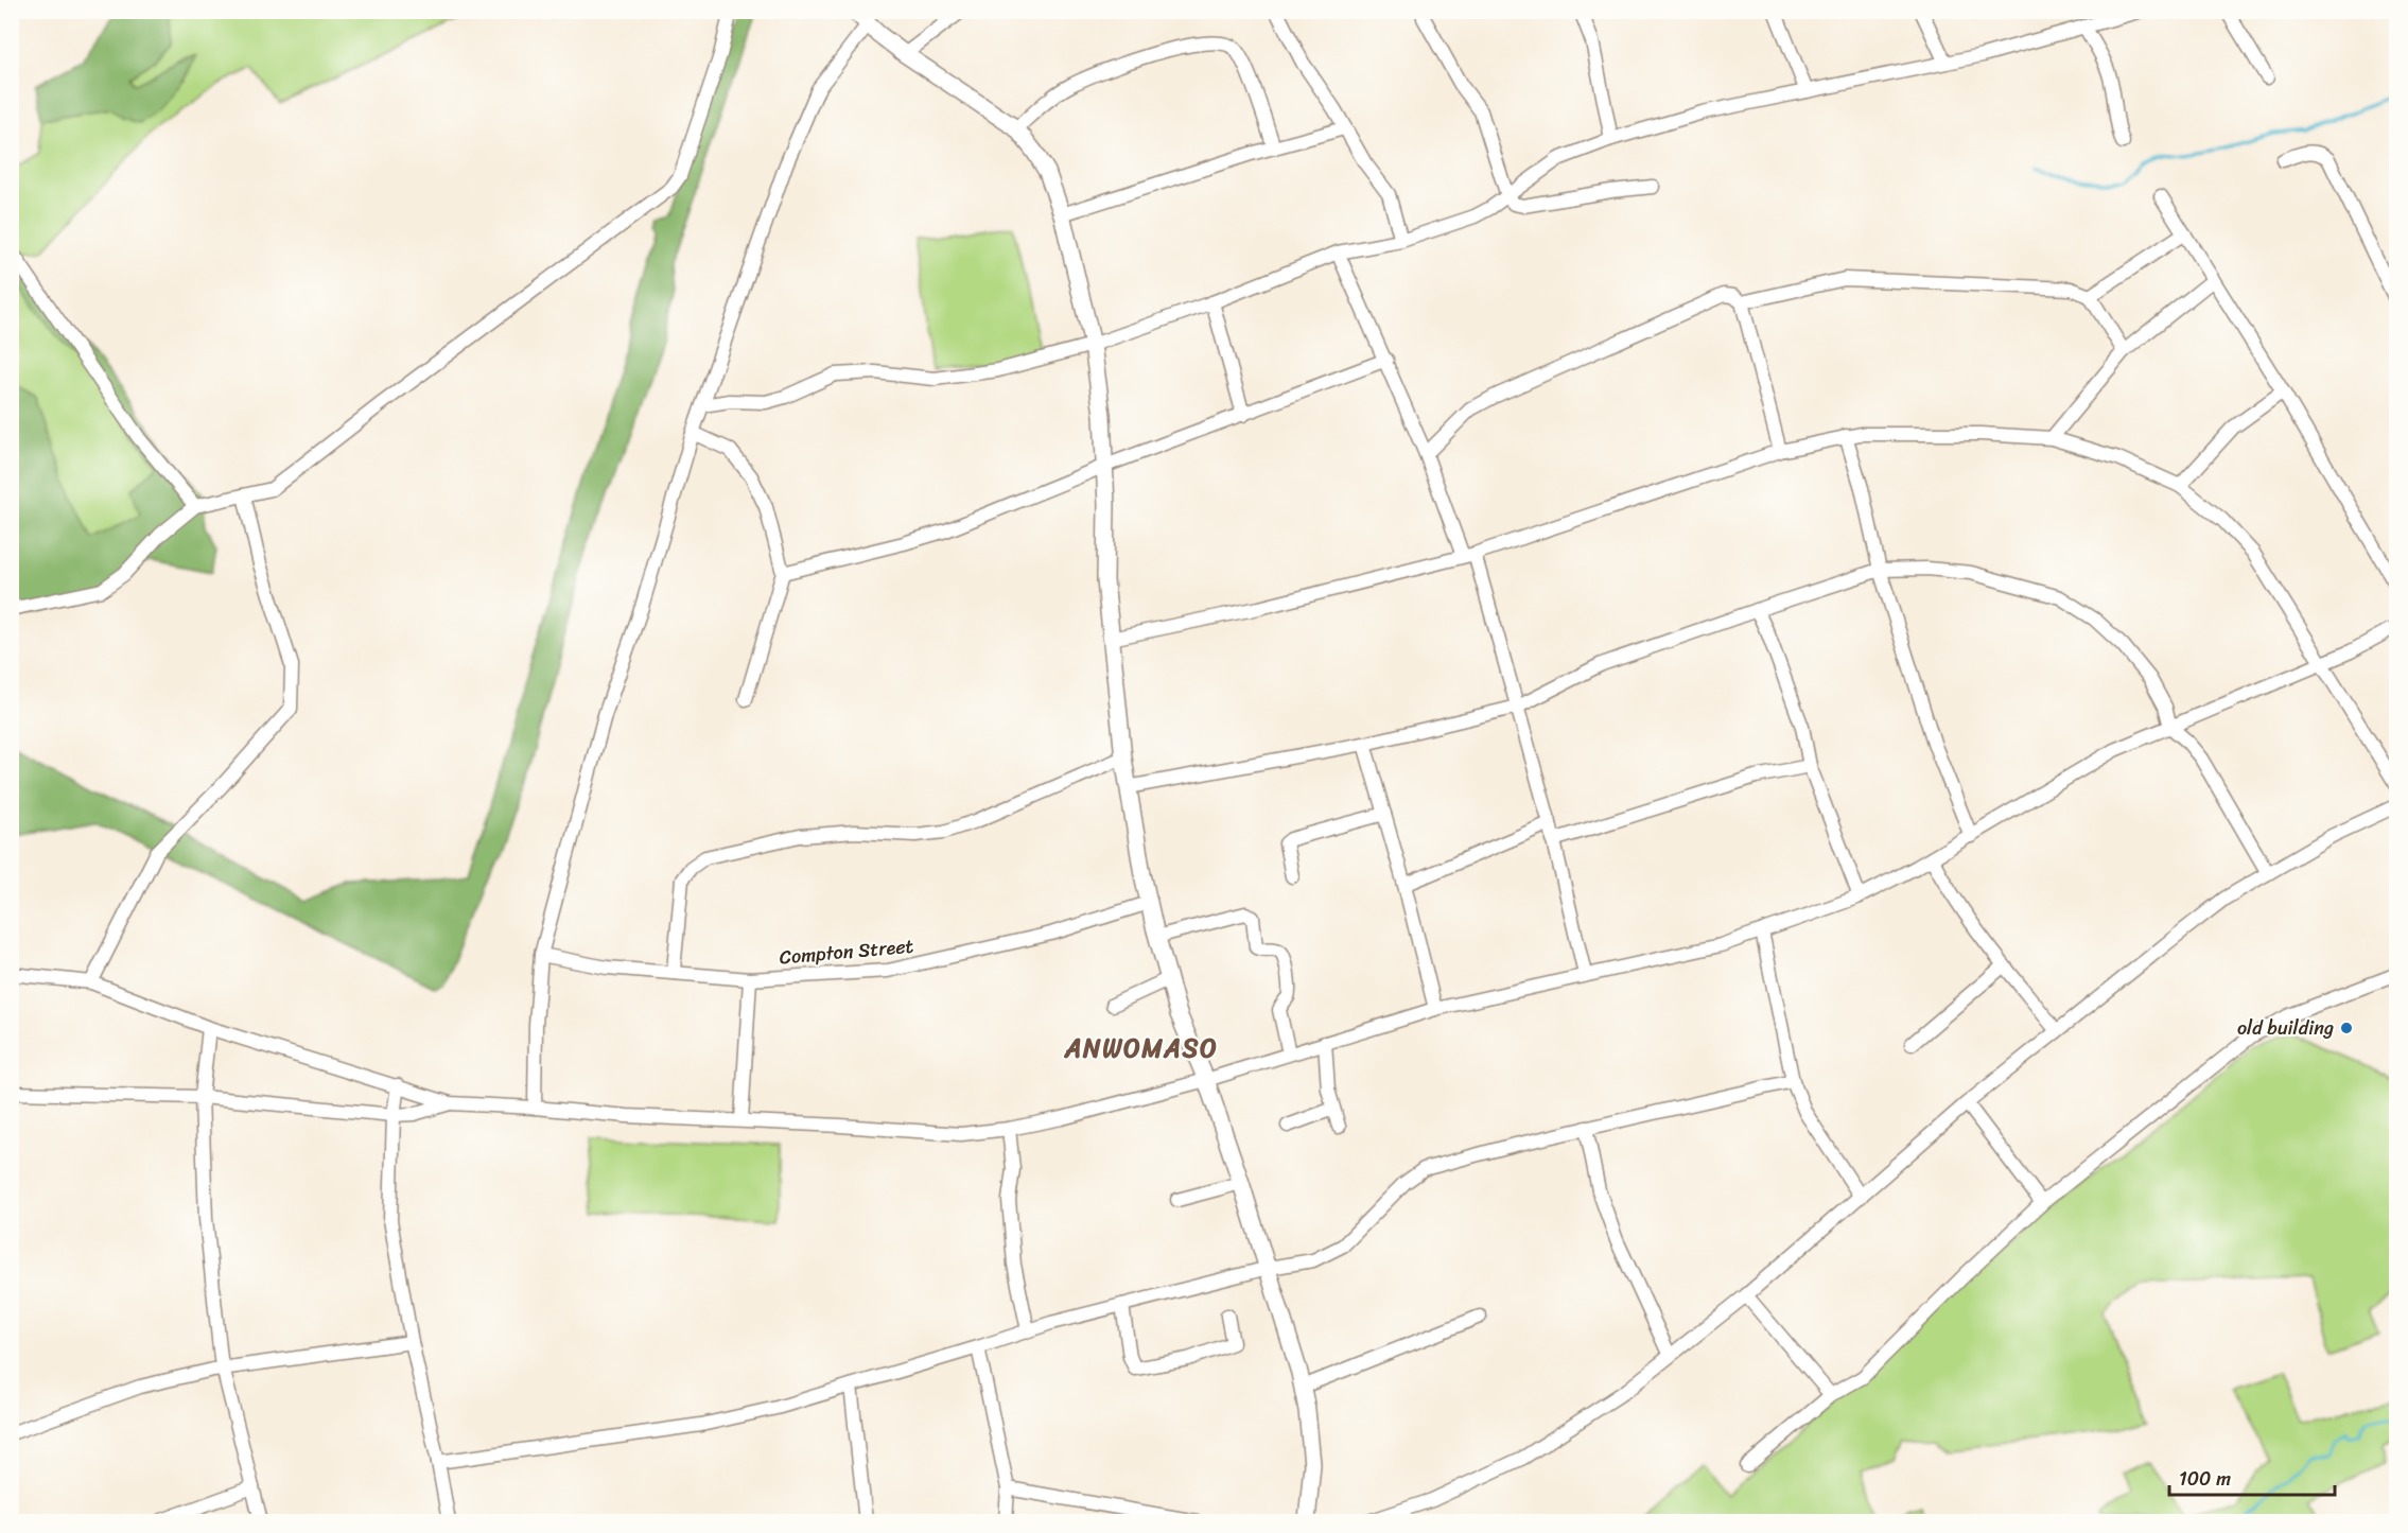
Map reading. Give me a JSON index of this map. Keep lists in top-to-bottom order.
{
  "streets": {
    "street": ["Compton Street"]
  },
  "districts": ["ANWOMASO"],
  "places": ["old building"],
  "scale_bar": "100 m"
}
